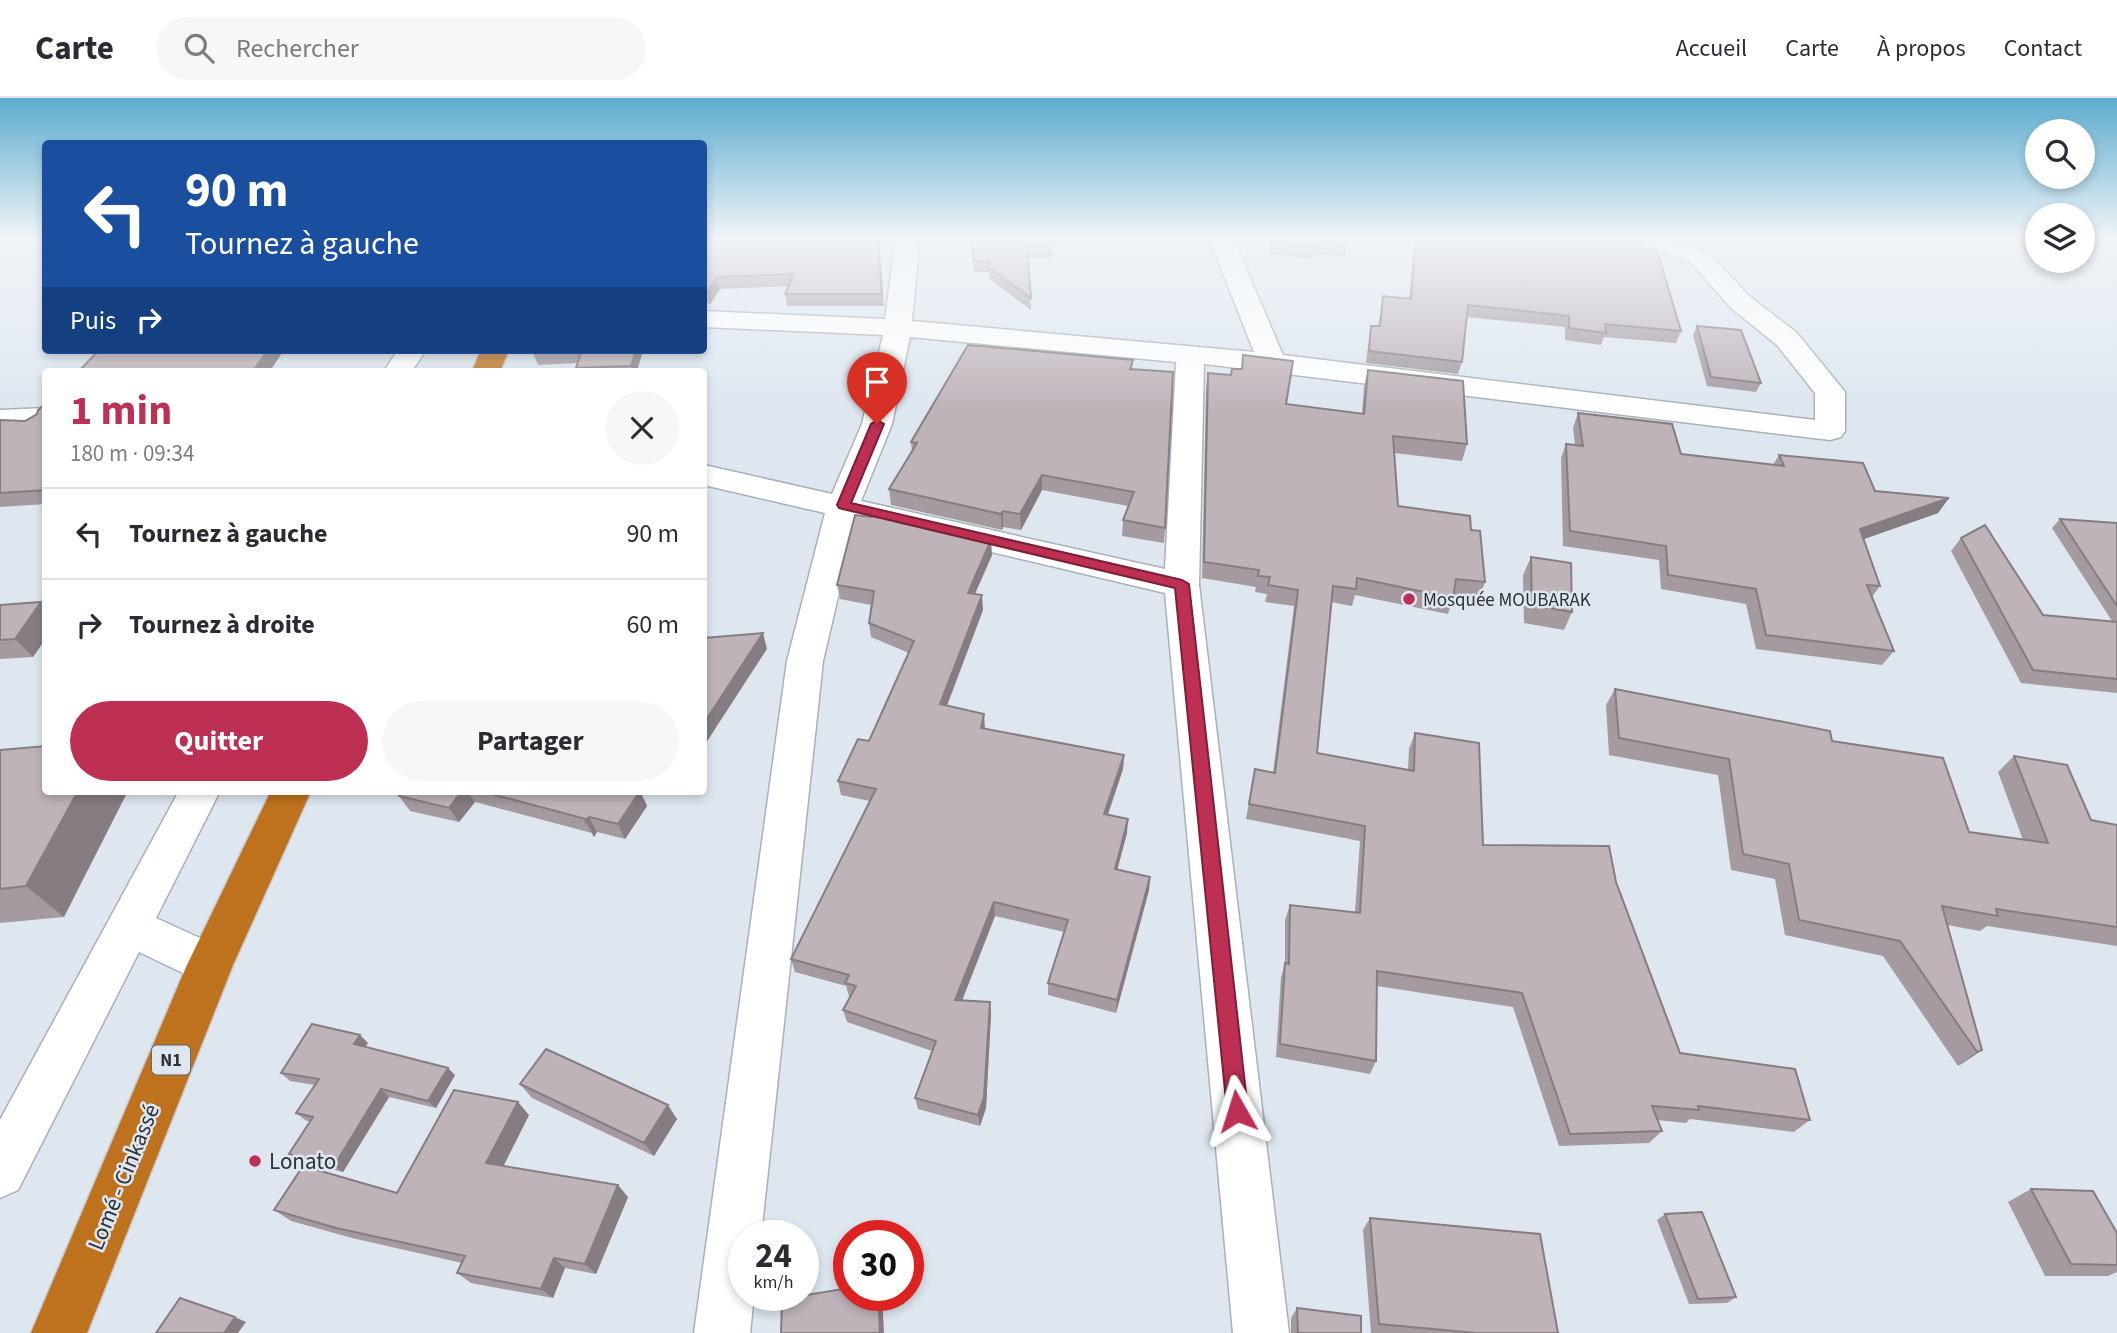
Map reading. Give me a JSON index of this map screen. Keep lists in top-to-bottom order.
{
  "streets": {
    "highway": ["N1", "Lomé - Cinkassé"]
  },
  "places": ["Mosquée MOUBARAK", "Lonato"],
  "page": {
    "header": "Carte",
    "search": "Rechercher",
    "nav": [
      "Accueil",
      "Carte",
      "À propos",
      "Contact"
    ],
    "turn": ["90 m", "Tournez à gauche"],
    "then": "Puis",
    "heading": ["1 min", "180 m · 09:34"],
    "list": [
      {
        "name": "Tournez à gauche",
        "value": "90 m"
      },
      {
        "name": "Tournez à droite",
        "value": "60 m"
      }
    ],
    "buttons": ["Quitter", "Partager"],
    "speed": "24 km/h",
    "limit": "30"
  }
}
